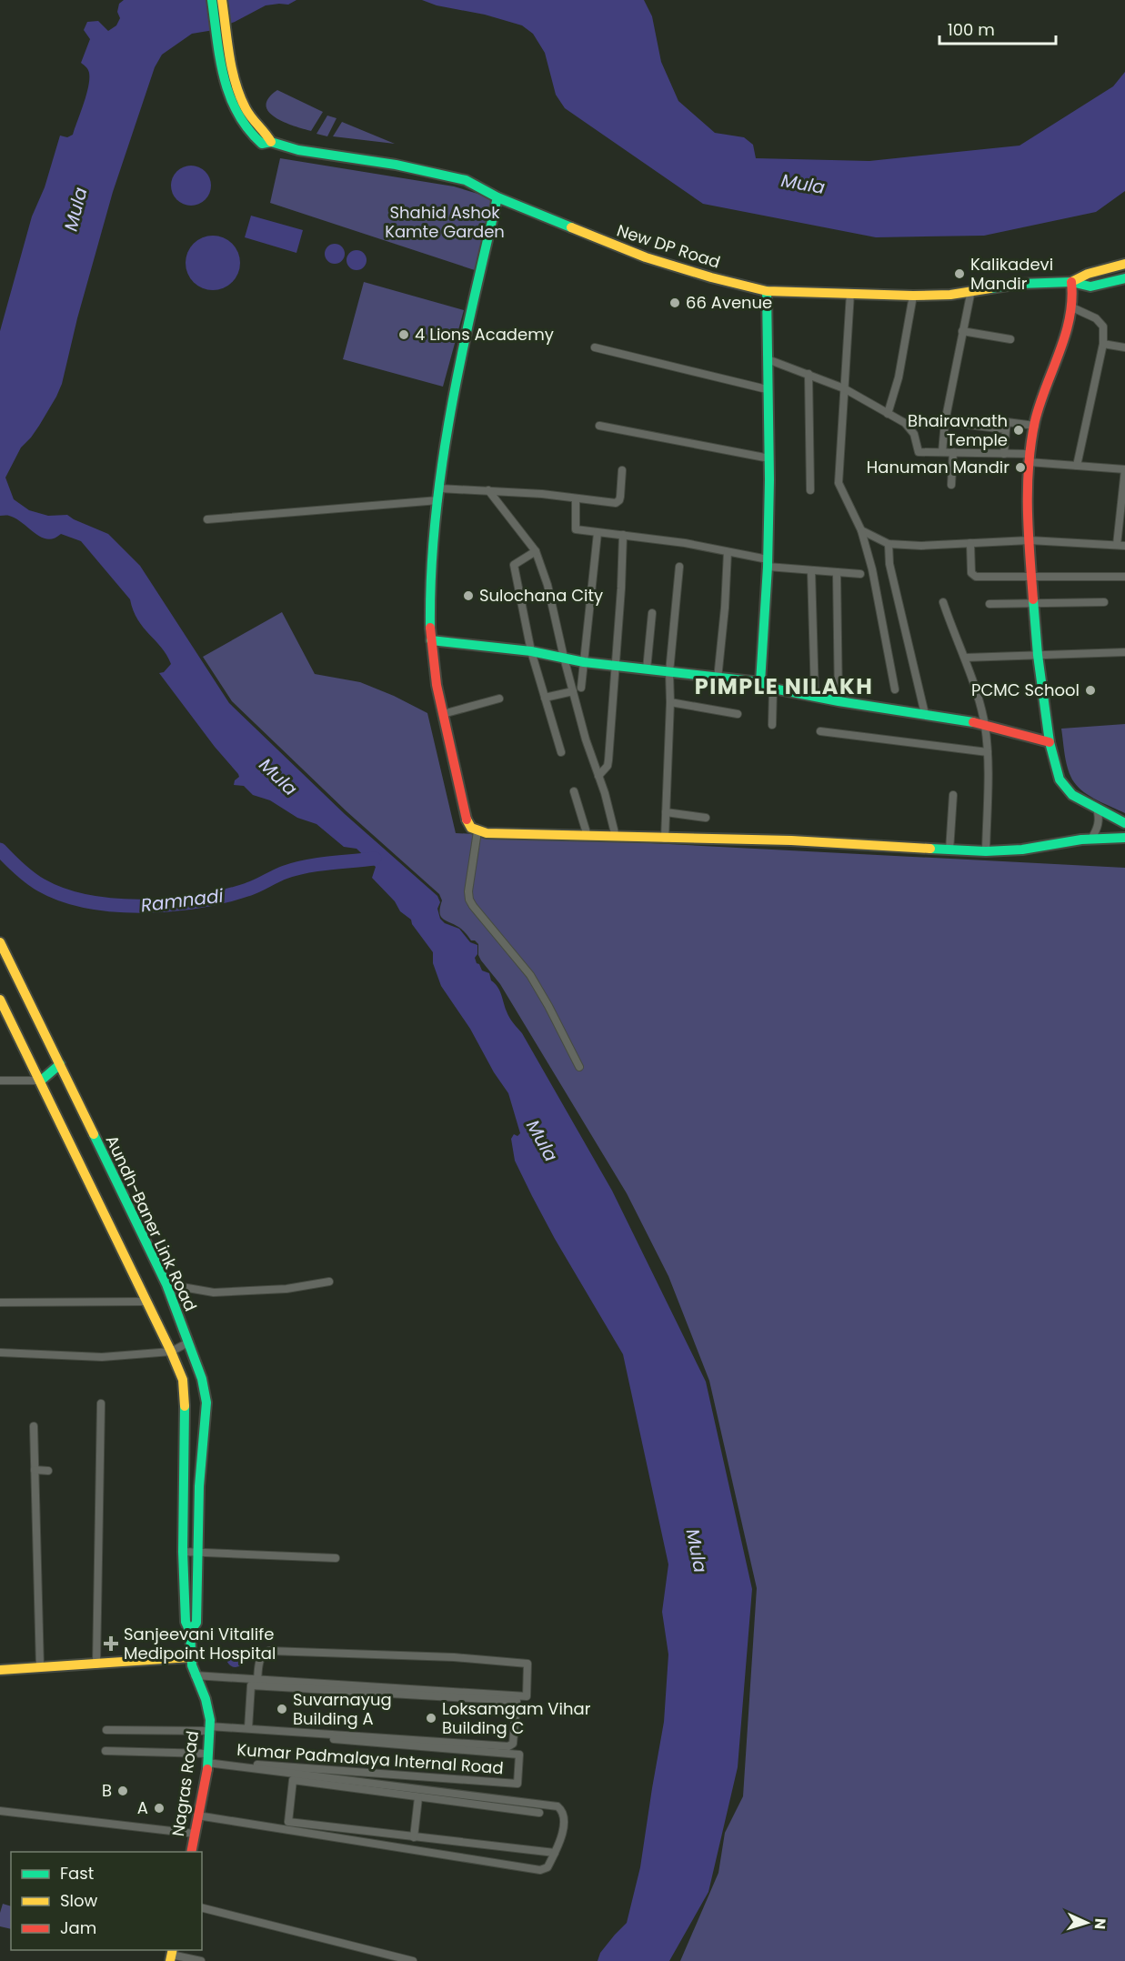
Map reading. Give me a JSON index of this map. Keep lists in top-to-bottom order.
{
  "streets": {
    "street": [
      "New DP Road",
      "Aundh-Baner Link Road",
      "Kumar Padmalaya Internal Road",
      "Nagras Road"
    ]
  },
  "crossings": [
    ["Aundh-Baner Link Road", "Nagras Road"],
    ["Kumar Padmalaya Internal Road", "Nagras Road"]
  ],
  "districts": ["PIMPLE NILAKH"],
  "water": ["Mula", "Ramnadi"],
  "parks": ["Shahid Ashok Kamte Garden"],
  "places": {
    "other": [
      "Kalikadevi Mandir",
      "66 Avenue",
      "4 Lions Academy",
      "Bhairavnath Temple",
      "Hanuman Mandir",
      "Sulochana City",
      "PCMC School",
      "Suvarnayug Building A",
      "Loksamgam Vihar Building C",
      "B",
      "A"
    ],
    "health": ["Sanjeevani Vitalife Medipoint Hospital"]
  },
  "legend": ["Fast", "Slow", "Jam"],
  "scale_bar": "100 m",
  "north": "right"
}
